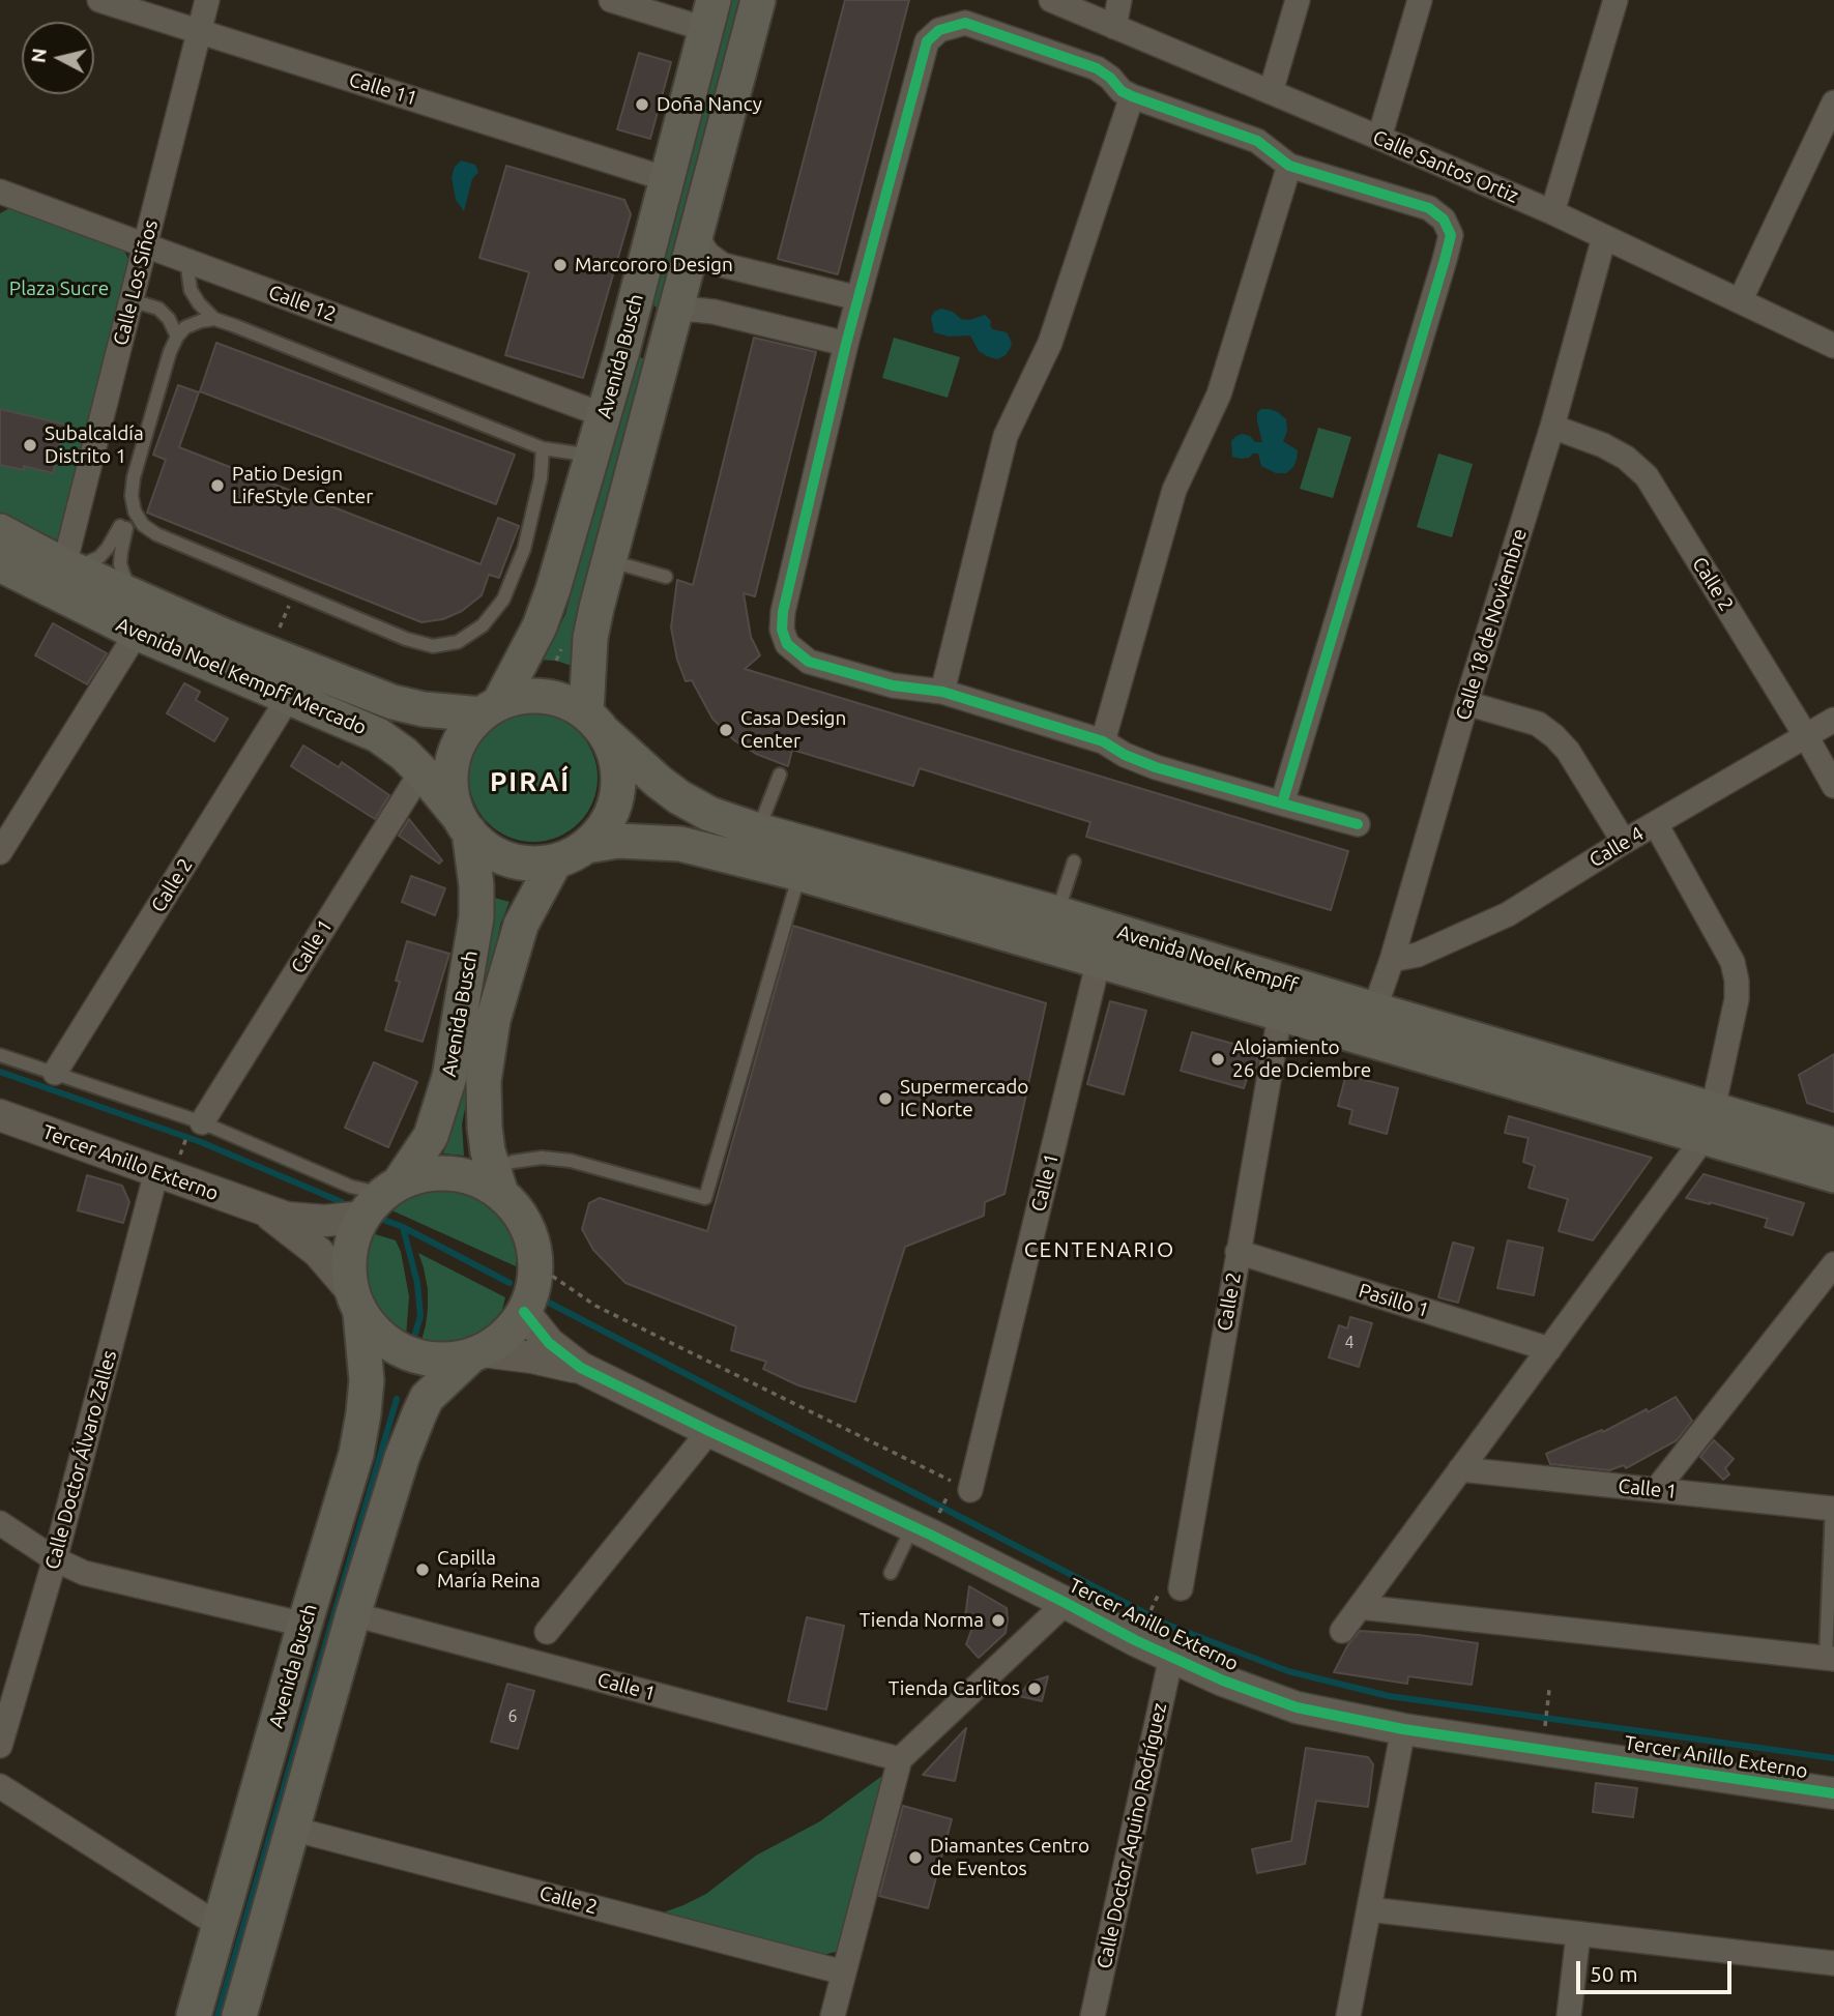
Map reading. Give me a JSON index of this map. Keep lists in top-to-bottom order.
{
  "streets": {
    "main road": ["Avenida Busch", "Avenida Noel Kempff Mercado", "Avenida Noel Kempff"],
    "street": [
      "Calle 11",
      "Calle Santos Ortiz",
      "Calle Los Siños",
      "Calle 12",
      "Calle 2",
      "Calle 18 de Noviembre",
      "Calle 4",
      "Calle 1",
      "Tercer Anillo Externo",
      "Pasillo 1",
      "Calle Doctor Álvaro Zalles",
      "Calle Doctor Aquino Rodríguez"
    ]
  },
  "crossings": [
    ["Calle 11", "Calle Los Siños"],
    ["Calle 11", "Avenida Busch"],
    ["Calle Santos Ortiz", "Calle 18 de Noviembre"],
    ["Calle Los Siños", "Calle 12"],
    ["Calle Los Siños", "Avenida Noel Kempff Mercado"],
    ["Calle 12", "Avenida Busch"],
    ["Avenida Busch", "Calle 2"],
    ["Avenida Busch", "Avenida Noel Kempff Mercado"],
    ["Avenida Busch", "Calle 1"],
    ["Avenida Busch", "Avenida Noel Kempff"],
    ["Avenida Busch", "Tercer Anillo Externo"],
    ["Calle 2", "Calle 18 de Noviembre"],
    ["Calle 2", "Avenida Noel Kempff Mercado"],
    ["Calle 2", "Calle 4"],
    ["Calle 2", "Avenida Noel Kempff"],
    ["Calle 2", "Pasillo 1"],
    ["Calle 18 de Noviembre", "Calle 4"],
    ["Calle 18 de Noviembre", "Avenida Noel Kempff"],
    ["Avenida Noel Kempff Mercado", "Calle 1"],
    ["Avenida Noel Kempff Mercado", "Avenida Noel Kempff"],
    ["Calle 1", "Avenida Noel Kempff"],
    ["Tercer Anillo Externo", "Calle Doctor Álvaro Zalles"],
    ["Tercer Anillo Externo", "Calle Doctor Aquino Rodríguez"]
  ],
  "districts": ["PIRAÍ", "CENTENARIO"],
  "parks": ["Plaza Sucre"],
  "places": [
    "Doña Nancy",
    "Marcororo Design",
    "Subalcaldía Distrito 1",
    "Patio Design LifeStyle Center",
    "Casa Design Center",
    "Alojamiento 26 de Dciembre",
    "Supermercado IC Norte",
    "Capilla María Reina",
    "Tienda Norma",
    "Tienda Carlitos",
    "Diamantes Centro de Eventos"
  ],
  "house_numbers": ["4", "6"],
  "scale_bar": "50 m",
  "north": "left"
}
